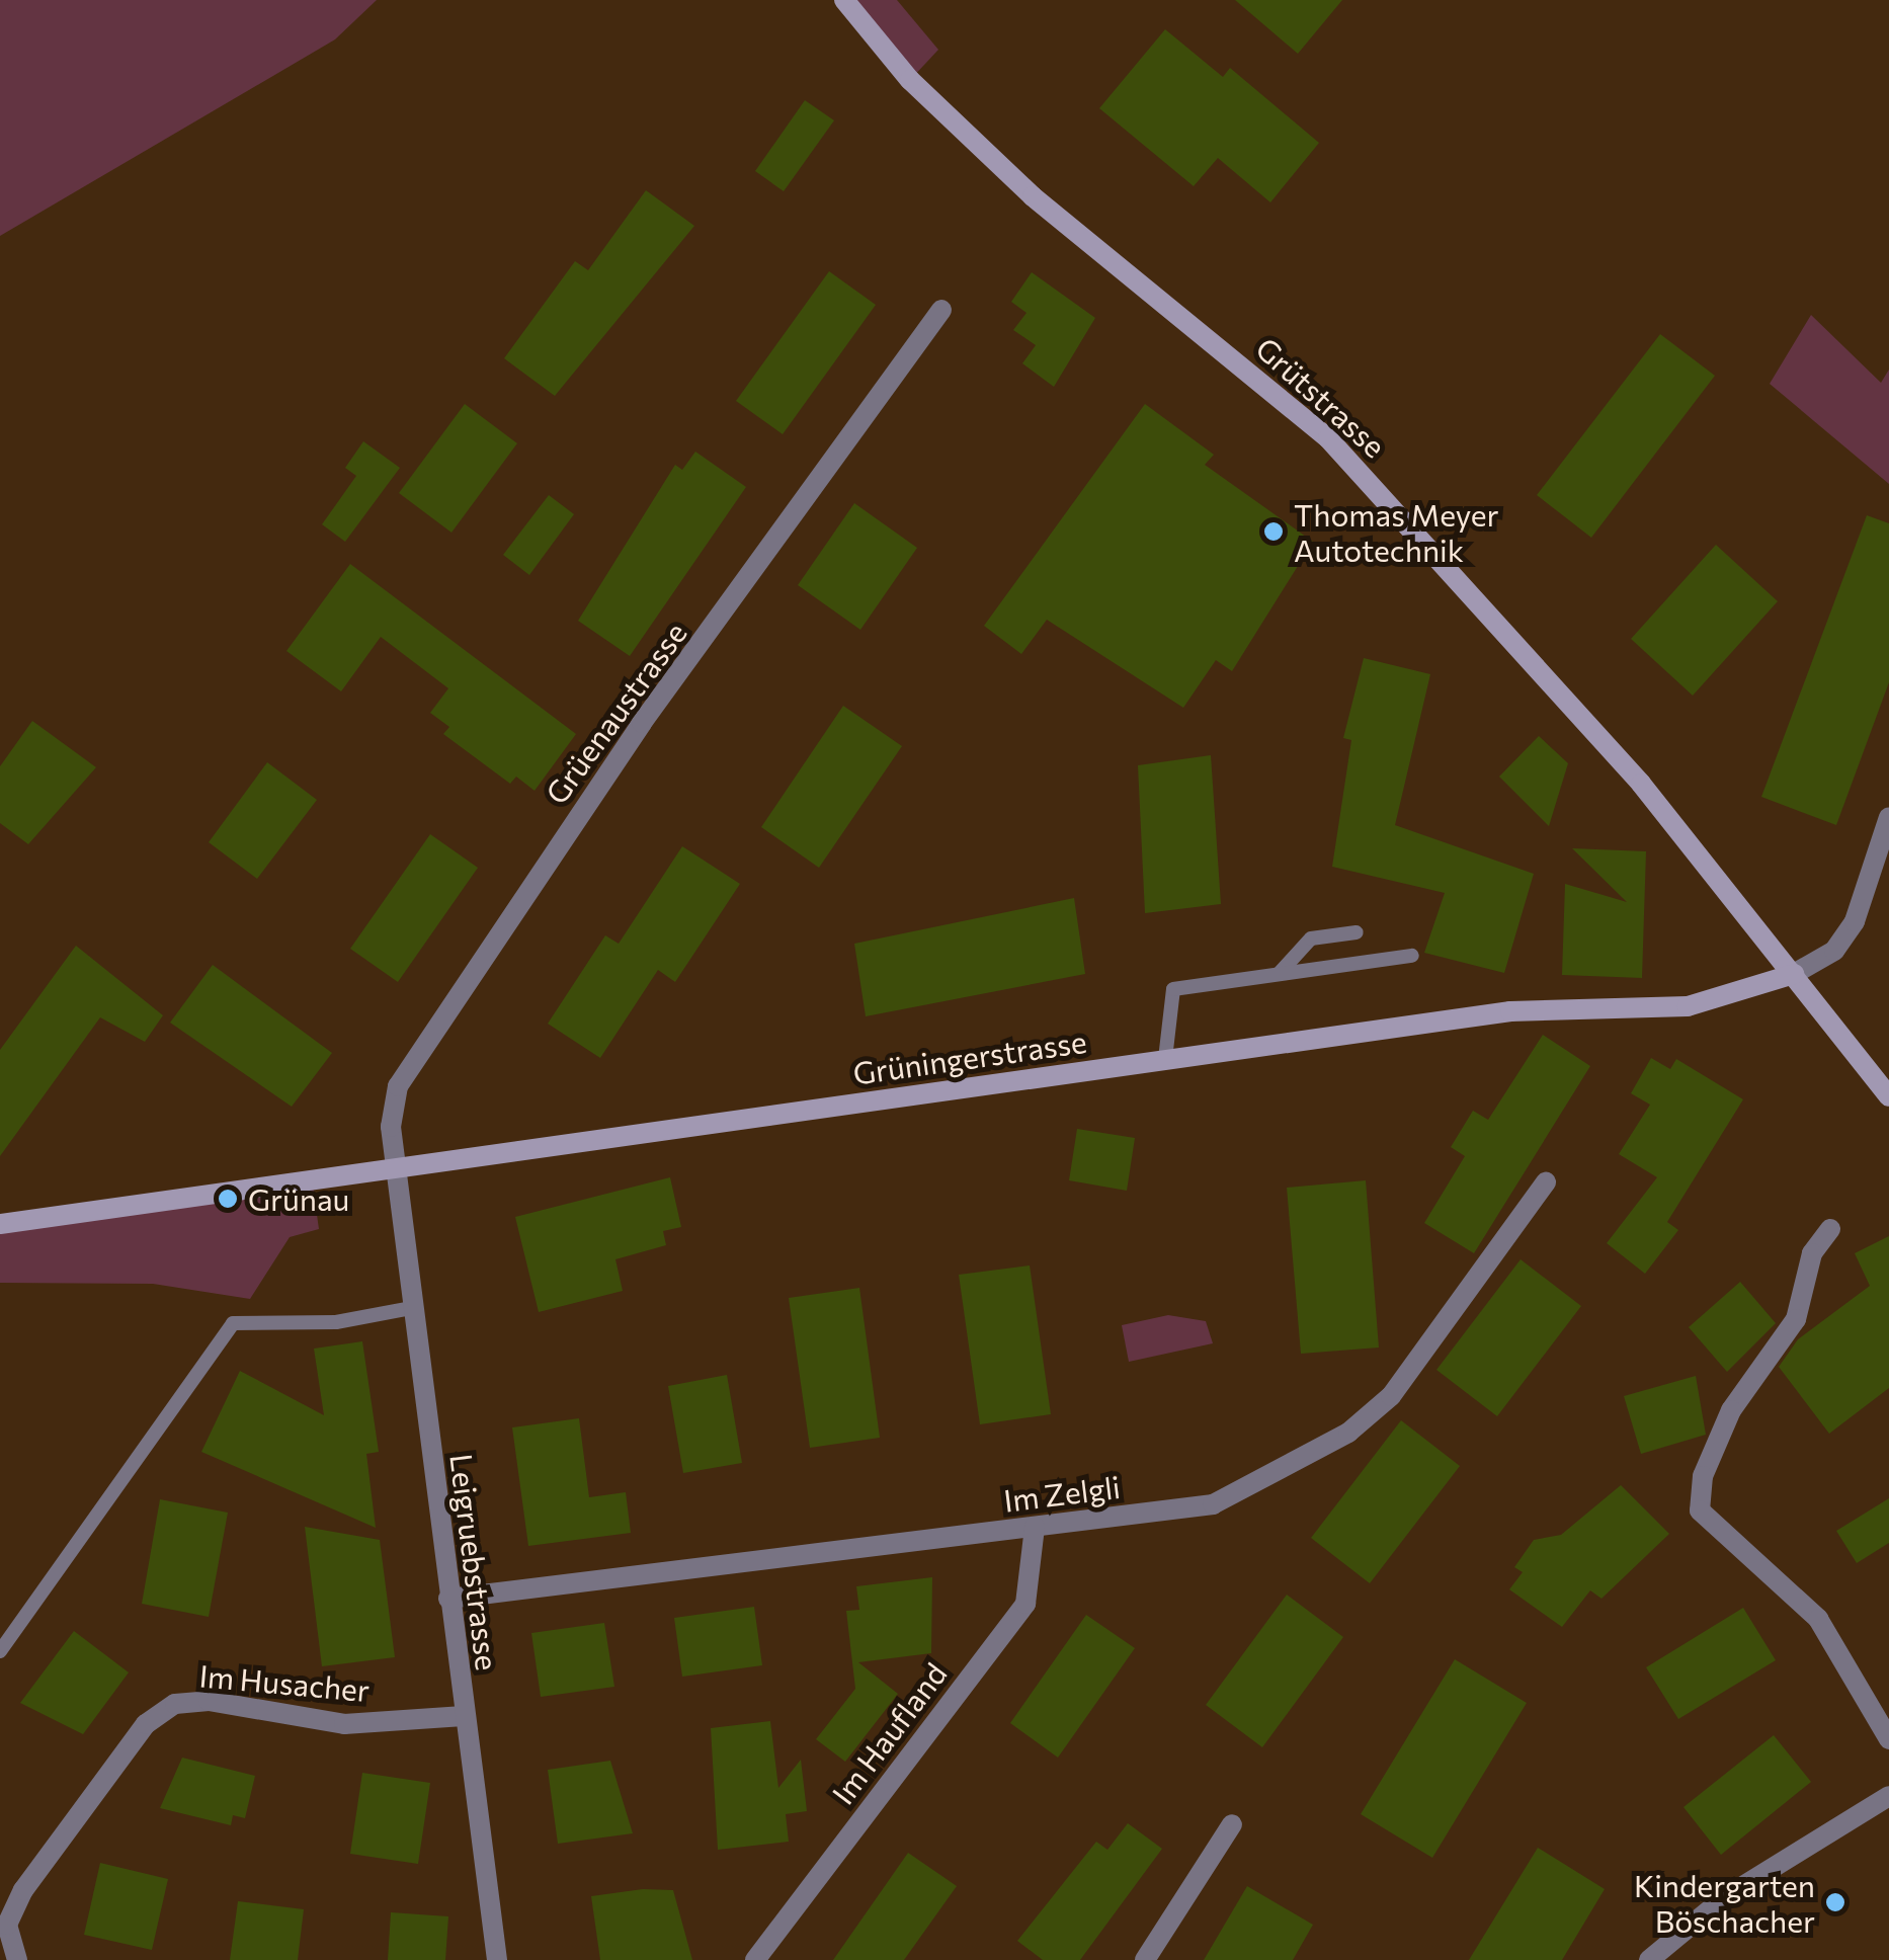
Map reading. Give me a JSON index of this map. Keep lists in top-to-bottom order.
{
  "streets": {
    "main road": ["Grütstrasse", "Grüningerstrasse"],
    "street": [
      "Grüenaustrasse",
      "Im Zelgli",
      "Leigruebstrasse",
      "Im Husacher",
      "Im Haufland"
    ]
  },
  "crossings": [
    ["Grütstrasse", "Grüningerstrasse"],
    ["Grüenaustrasse", "Grüningerstrasse"],
    ["Grüenaustrasse", "Leigruebstrasse"],
    ["Grüningerstrasse", "Leigruebstrasse"],
    ["Im Zelgli", "Leigruebstrasse"],
    ["Im Zelgli", "Im Haufland"],
    ["Leigruebstrasse", "Im Husacher"]
  ],
  "places": ["Thomas Meyer Autotechnik", "Grünau", "Kindergarten Böschacher"]
}
